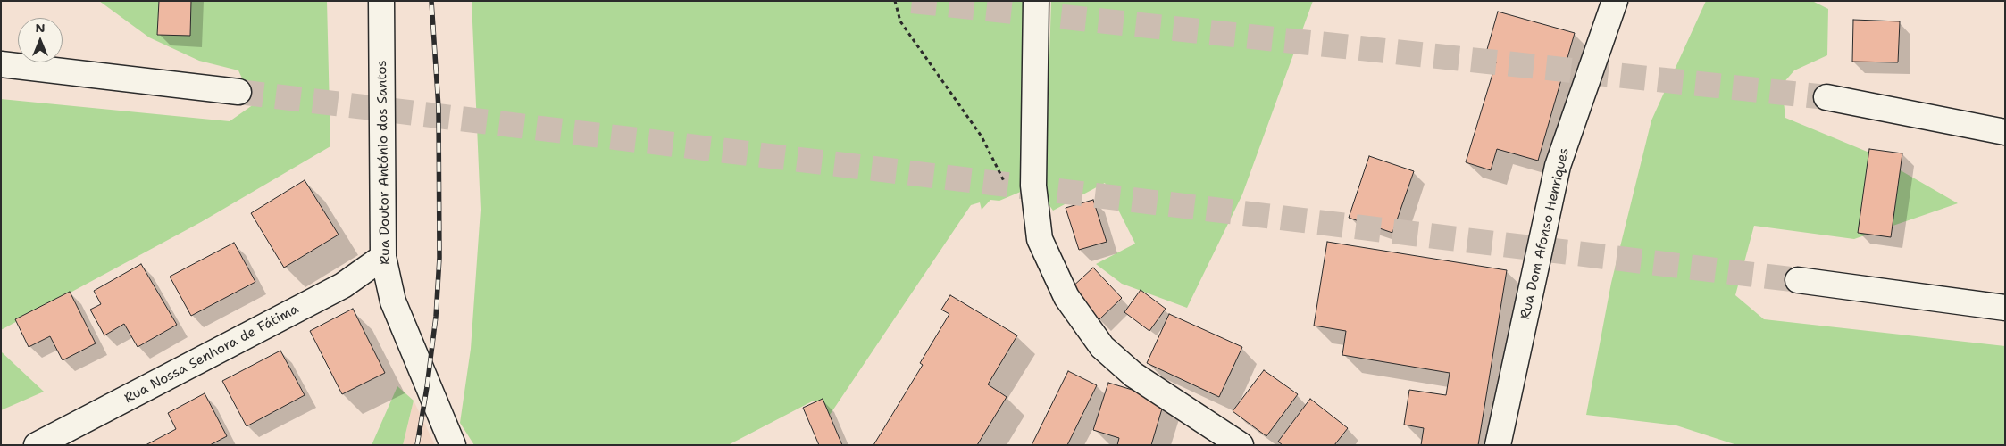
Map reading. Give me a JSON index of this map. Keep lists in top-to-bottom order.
{
  "streets": {
    "main road": ["Rua Doutor António dos Santos", "Rua Dom Afonso Henriques", "Rua Nossa Senhora de Fátima"]
  },
  "crossings": [
    ["Rua Doutor António dos Santos", "Rua Nossa Senhora de Fátima"]
  ],
  "north": "top"
}
